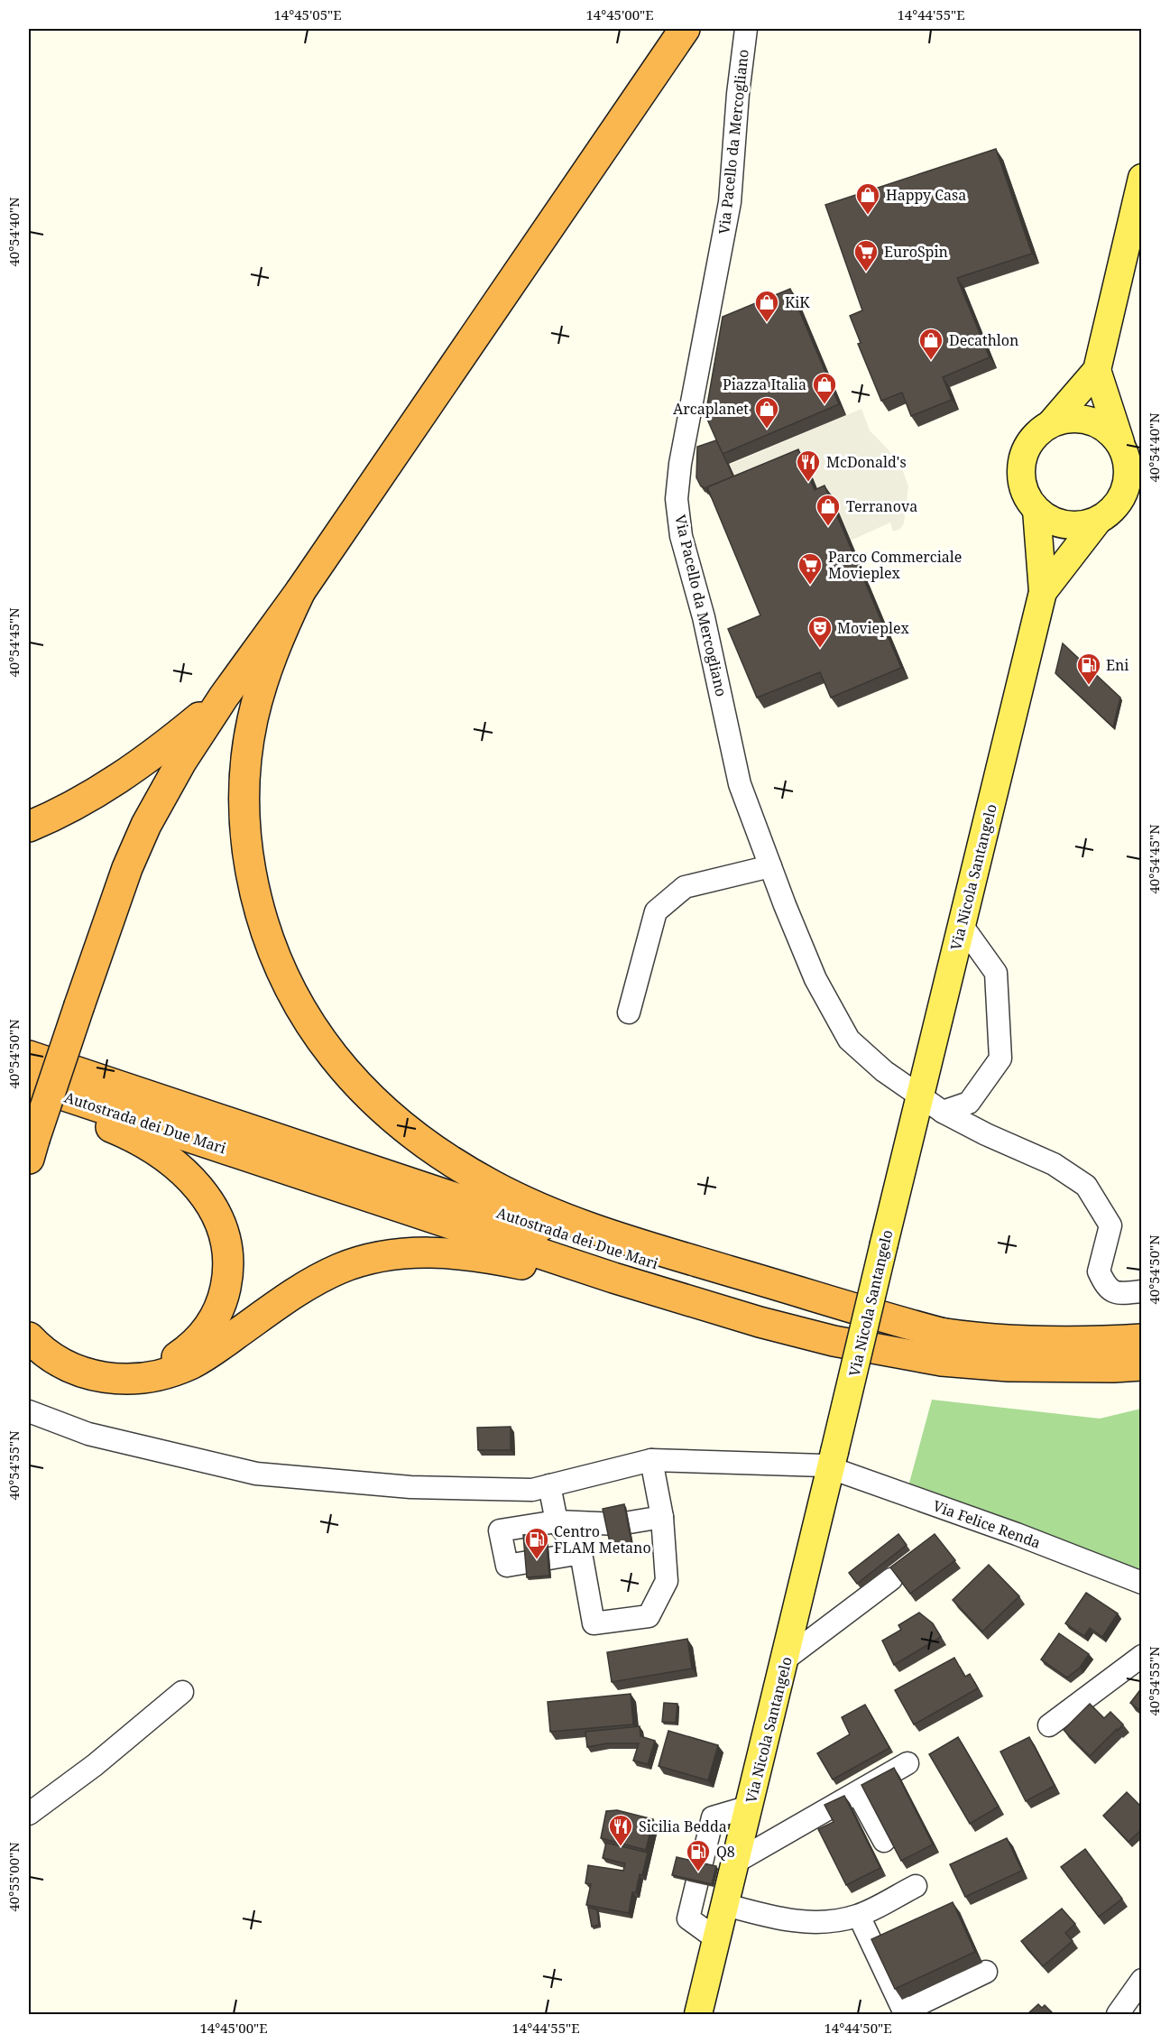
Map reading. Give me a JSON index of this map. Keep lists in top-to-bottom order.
{
  "streets": {
    "highway": ["Autostrada dei Due Mari"],
    "main road": ["Via Nicola Santangelo"],
    "street": ["Via Pacello da Mercogliano", "Via Felice Renda"]
  },
  "crossings": [
    ["Via Pacello da Mercogliano", "Via Nicola Santangelo"],
    ["Via Nicola Santangelo", "Via Felice Renda"]
  ],
  "places": {
    "shop": [
      "Happy Casa",
      "KiK",
      "Decathlon",
      "Piazza Italia",
      "Arcaplanet",
      "Terranova"
    ],
    "supermarket": ["EuroSpin", "Parco Commerciale Movieplex"],
    "restaurant": ["McDonald's", "Sicilia Bedda"],
    "theatre": ["Movieplex"],
    "fuel station": ["Eni", "Centro FLAM Metano", "Q8"]
  },
  "coordinates": [
    "14°45'05\"E",
    "14°45'00\"E",
    "14°44'55\"E",
    "40°54'40\"N",
    "40°54'45\"N",
    "40°54'50\"N",
    "40°54'55\"N",
    "40°55'00\"N",
    "14°44'50\"E"
  ]
}
